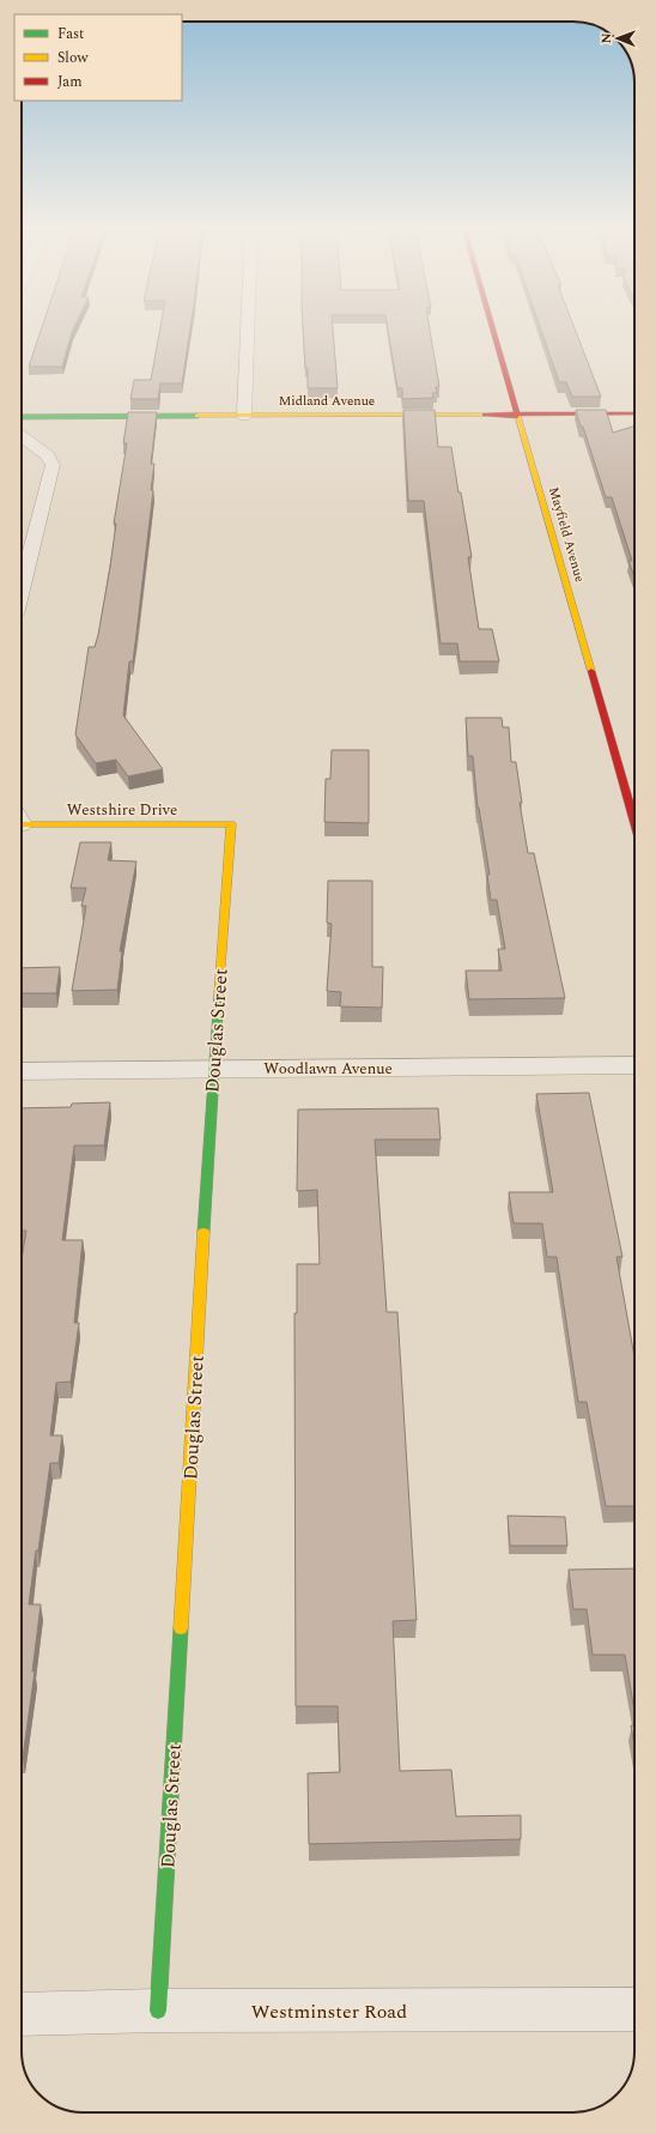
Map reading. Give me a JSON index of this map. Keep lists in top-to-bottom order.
{
  "streets": {
    "street": [
      "Midland Avenue",
      "Mayfield Avenue",
      "Westshire Drive",
      "Douglas Street",
      "Woodlawn Avenue",
      "Westminster Road"
    ]
  },
  "crossings": [
    ["Midland Avenue", "Mayfield Avenue"],
    ["Westshire Drive", "Douglas Street"],
    ["Douglas Street", "Woodlawn Avenue"],
    ["Douglas Street", "Westminster Road"]
  ],
  "legend": ["Fast", "Slow", "Jam"],
  "north": "left"
}
